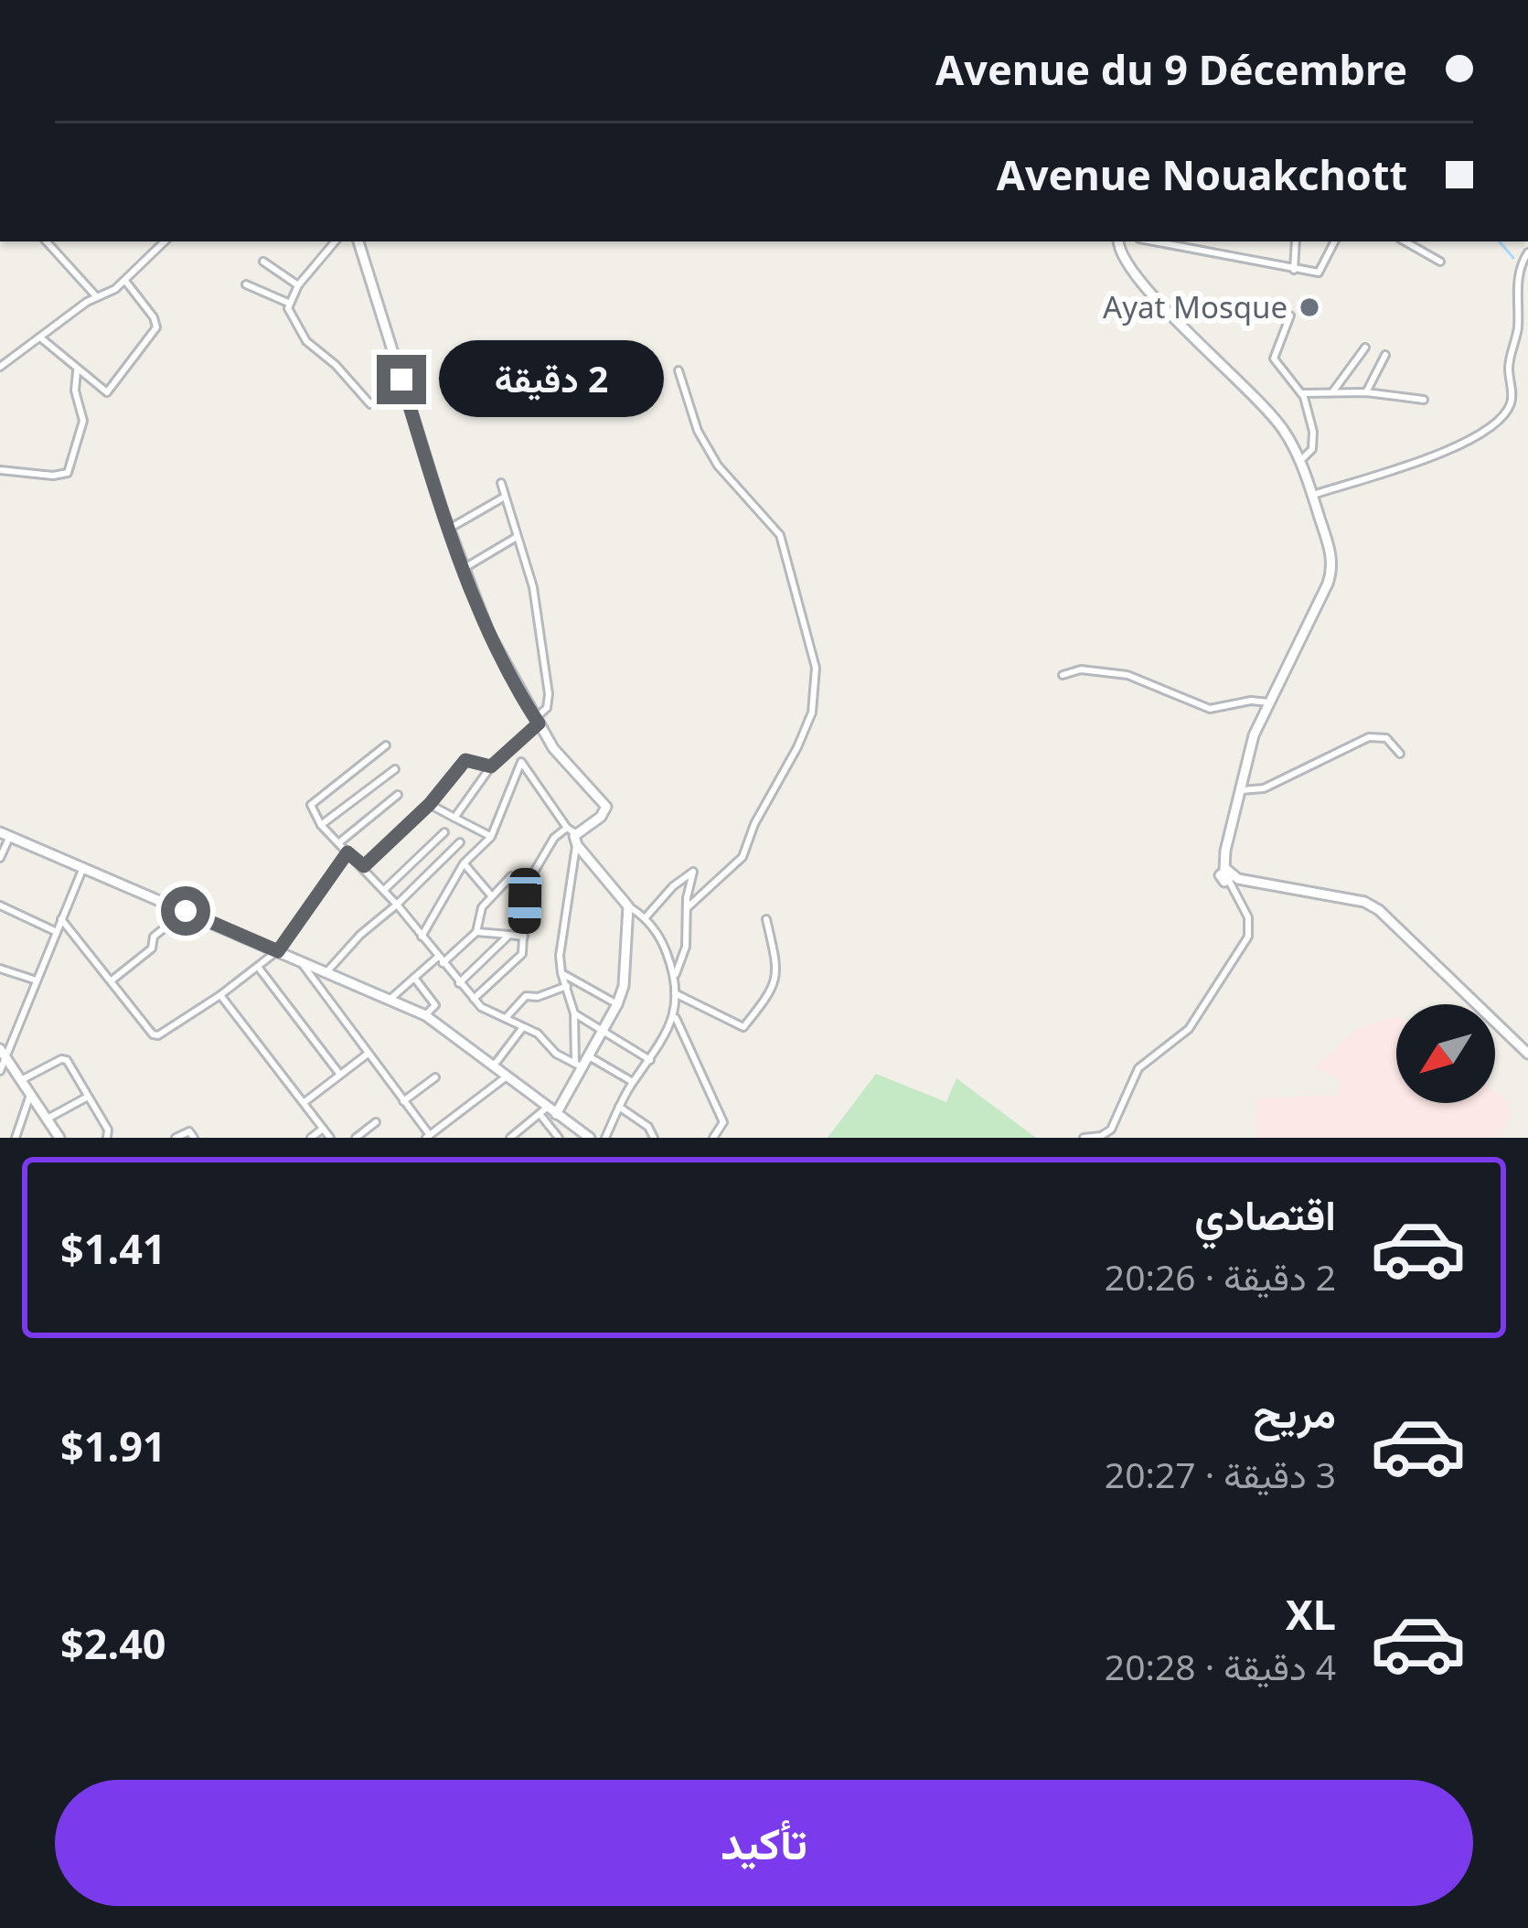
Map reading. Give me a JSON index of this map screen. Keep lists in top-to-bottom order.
{
  "places": ["Ayat Mosque"],
  "north": "bottom left",
  "page": {
    "banner": ["Avenue du 9 Décembre", "Avenue Nouakchott"],
    "bubble": "2 دقيقة",
    "list": [
      {
        "name": "اقتصادي",
        "note": "2 دقيقة · 20:26",
        "value": "$1.41"
      },
      {
        "name": "مريح",
        "note": "3 دقيقة · 20:27",
        "value": "$1.91"
      },
      {
        "name": "XL",
        "note": "4 دقيقة · 20:28",
        "value": "$2.40"
      }
    ],
    "buttons": "تأكيد"
  }
}
